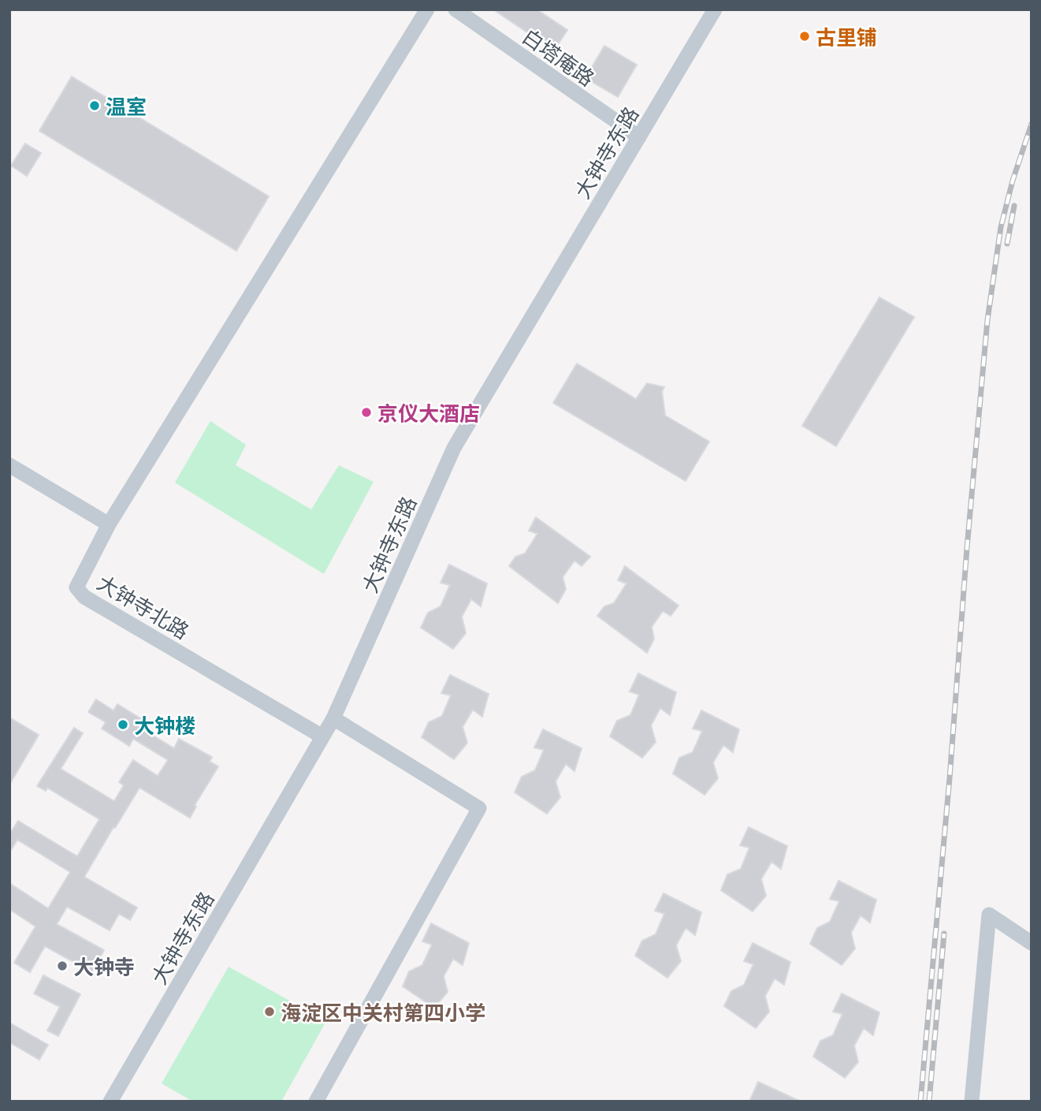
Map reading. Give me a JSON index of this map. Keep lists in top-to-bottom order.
{
  "streets": {
    "street": ["白塔庵路", "大钟寺东路", "大钟寺北路"]
  },
  "crossings": [
    ["白塔庵路", "大钟寺东路"],
    ["大钟寺东路", "大钟寺北路"]
  ],
  "places": [
    "古里铺",
    "温室",
    "京仪大酒店",
    "大钟楼",
    "大钟寺",
    "海淀区中关村第四小学"
  ]
}
